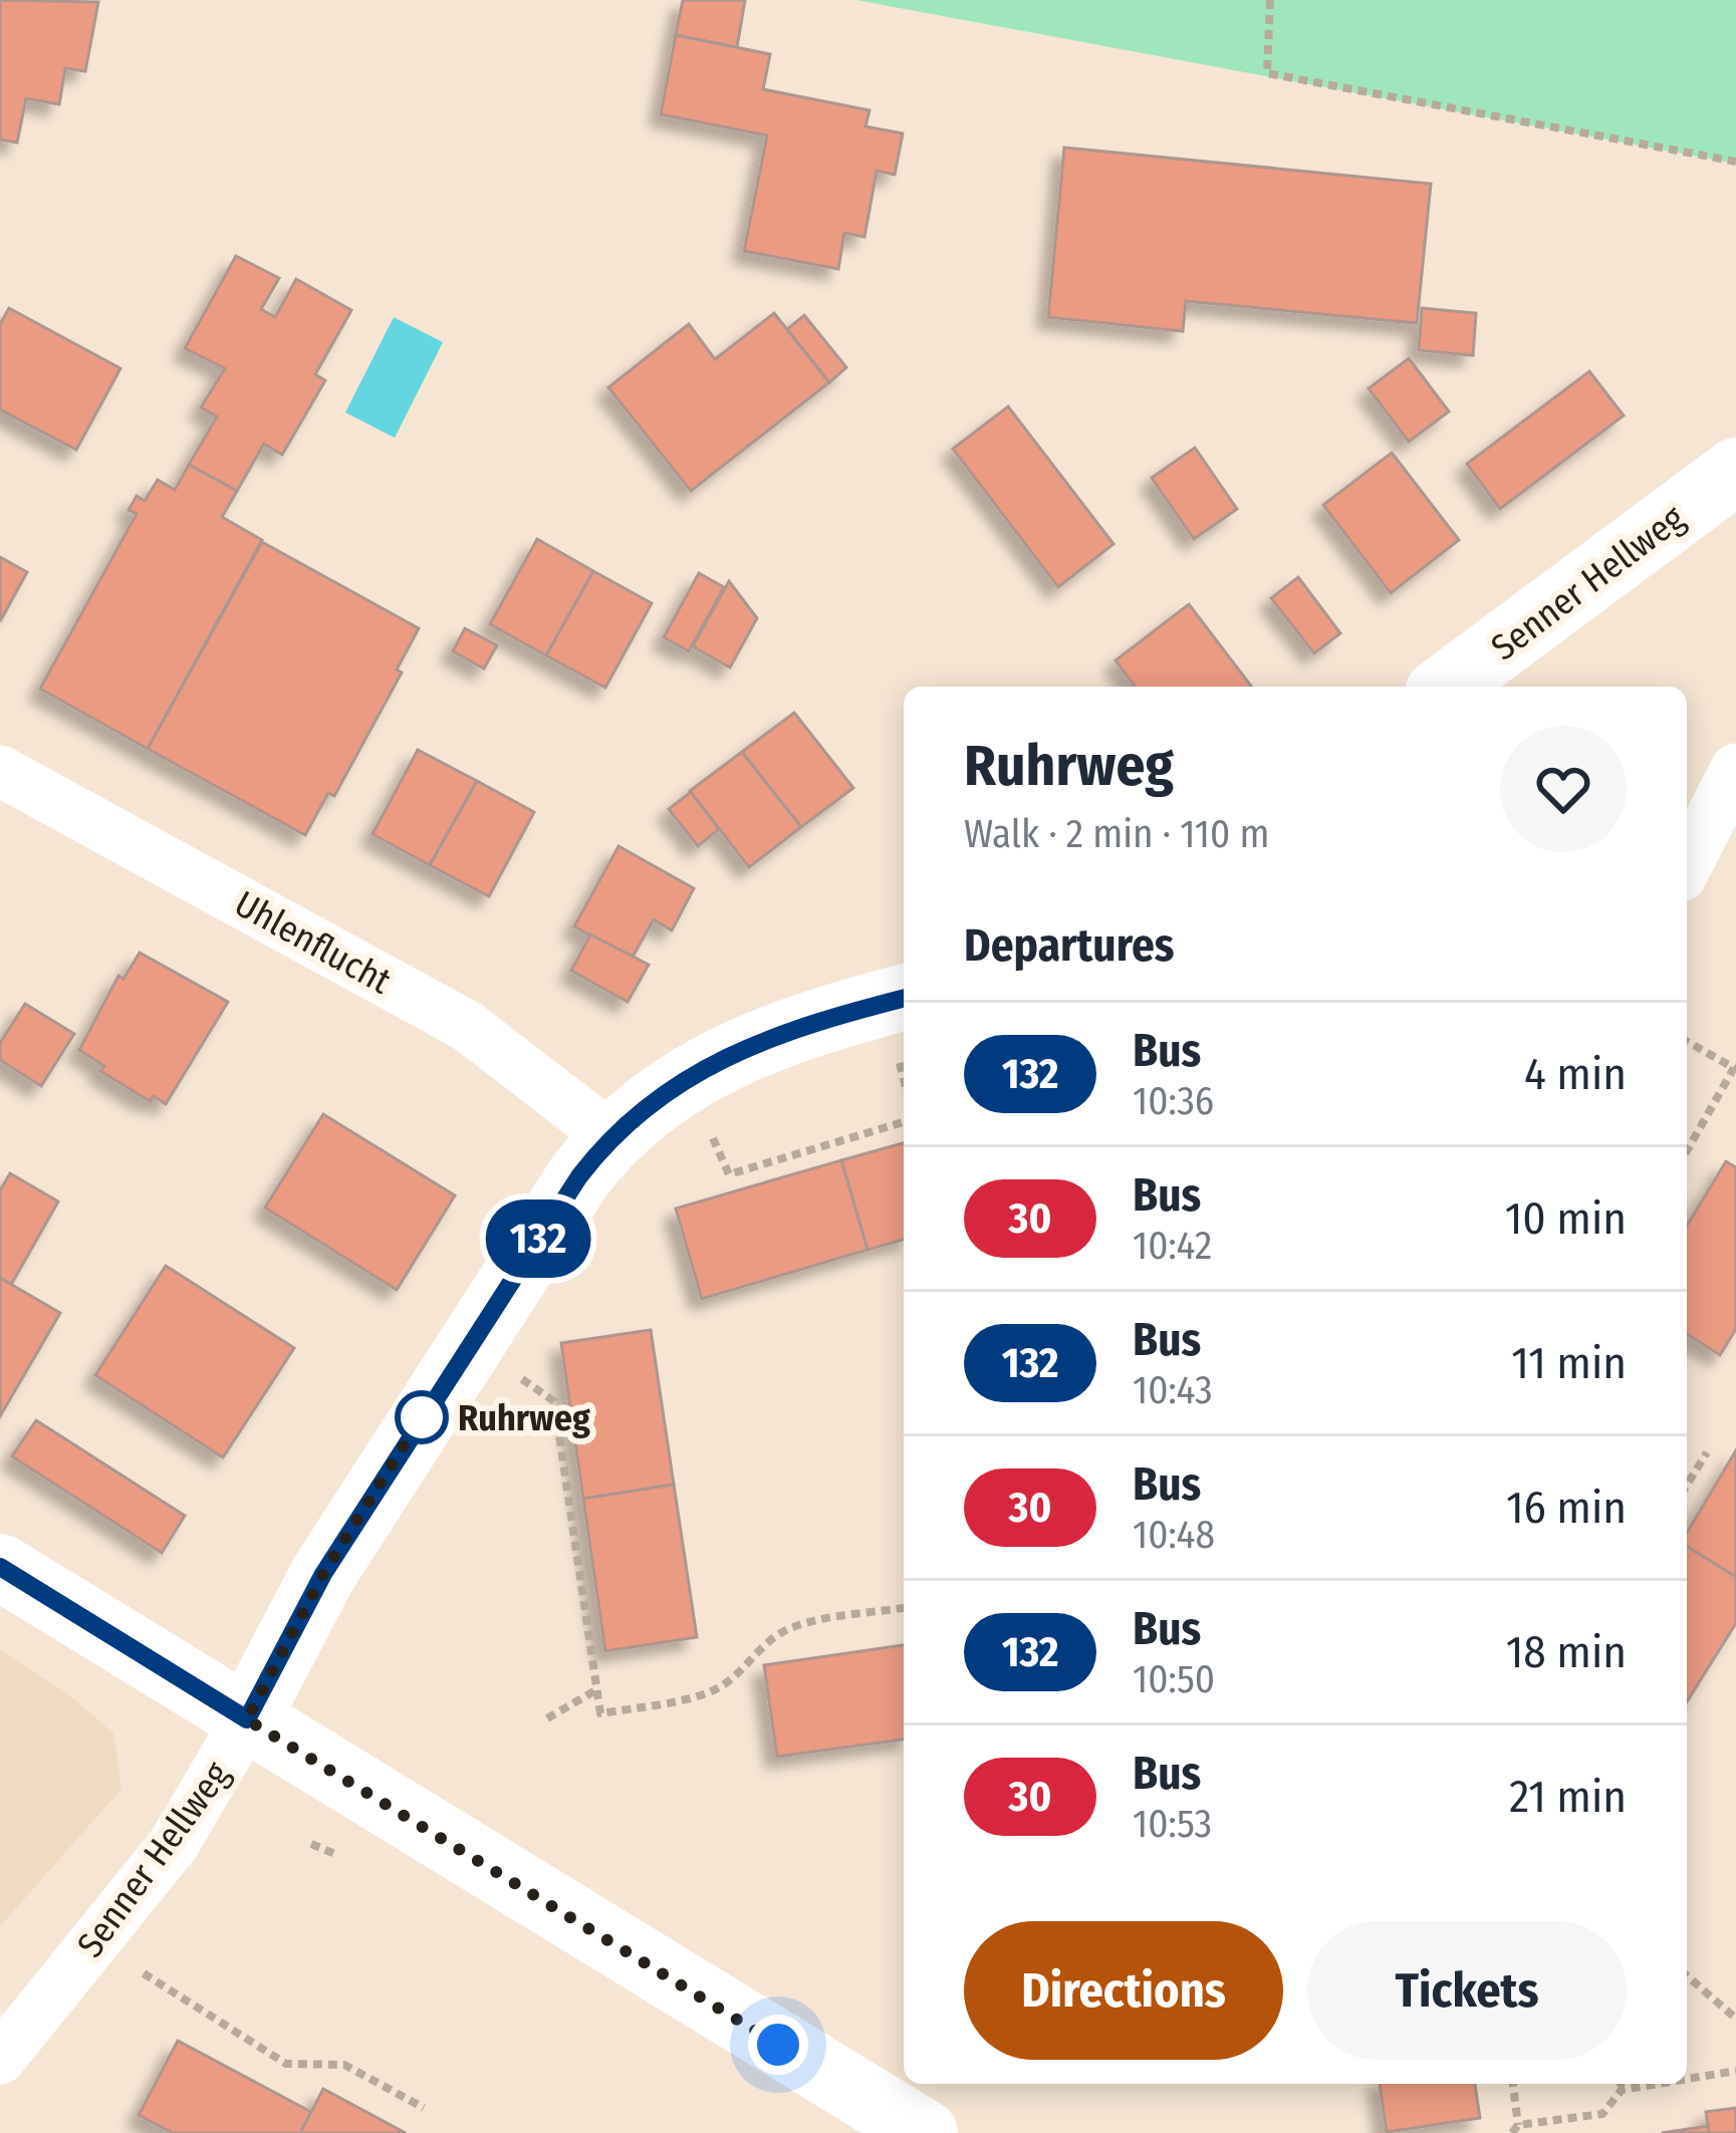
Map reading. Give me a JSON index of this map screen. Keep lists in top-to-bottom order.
{
  "streets": {
    "street": ["Senner Hellweg", "Uhlenflucht"]
  },
  "crossings": [
    ["Senner Hellweg", "Uhlenflucht"]
  ],
  "places": ["Ruhrweg"],
  "lines": ["bus line 132"],
  "page": {
    "on_map": "132",
    "heading": [
      ["Ruhrweg", "Walk · 2 min · 110 m"],
      "Departures"
    ],
    "list": [
      {
        "mark": "132",
        "name": "Bus",
        "note": "10:36",
        "value": "4 min"
      },
      {
        "mark": "30",
        "name": "Bus",
        "note": "10:42",
        "value": "10 min"
      },
      {
        "mark": "132",
        "name": "Bus",
        "note": "10:43",
        "value": "11 min"
      },
      {
        "mark": "30",
        "name": "Bus",
        "note": "10:48",
        "value": "16 min"
      },
      {
        "mark": "132",
        "name": "Bus",
        "note": "10:50",
        "value": "18 min"
      },
      {
        "mark": "30",
        "name": "Bus",
        "note": "10:53",
        "value": "21 min"
      }
    ],
    "buttons": ["Directions", "Tickets"]
  }
}
